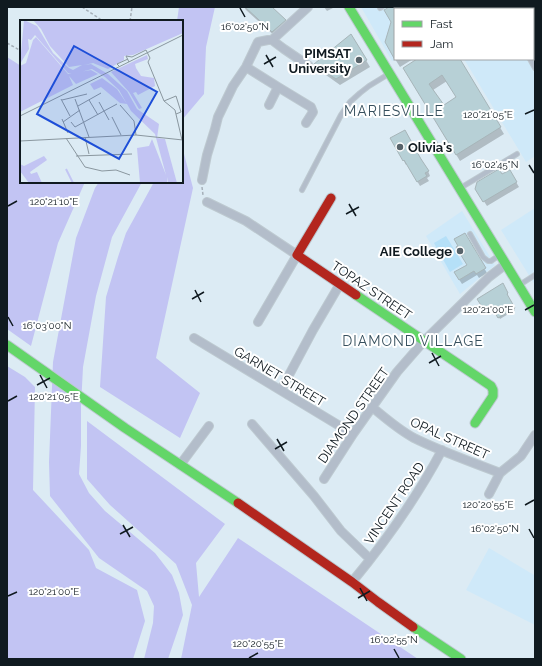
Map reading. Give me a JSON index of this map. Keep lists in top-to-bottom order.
{
  "streets": {
    "main road": ["TOPAZ STREET"],
    "street": [
      "GARNET STREET",
      "DIAMOND STREET",
      "OPAL STREET",
      "VINCENT ROAD"
    ]
  },
  "crossings": [
    ["TOPAZ STREET", "DIAMOND STREET"],
    ["GARNET STREET", "DIAMOND STREET"],
    ["DIAMOND STREET", "OPAL STREET"],
    ["OPAL STREET", "VINCENT ROAD"]
  ],
  "districts": ["MARIESVILLE", "DIAMOND VILLAGE"],
  "places": ["PIMSAT University", "Olivia's", "AIE College"],
  "legend": ["Fast", "Jam"],
  "coordinates": [
    "16°02'50\"N",
    "120°21'05\"E",
    "16°02'45\"N",
    "120°21'10\"E",
    "120°21'00\"E",
    "16°03'00\"N",
    "120°20'55\"E",
    "16°02'55\"N"
  ]
}
